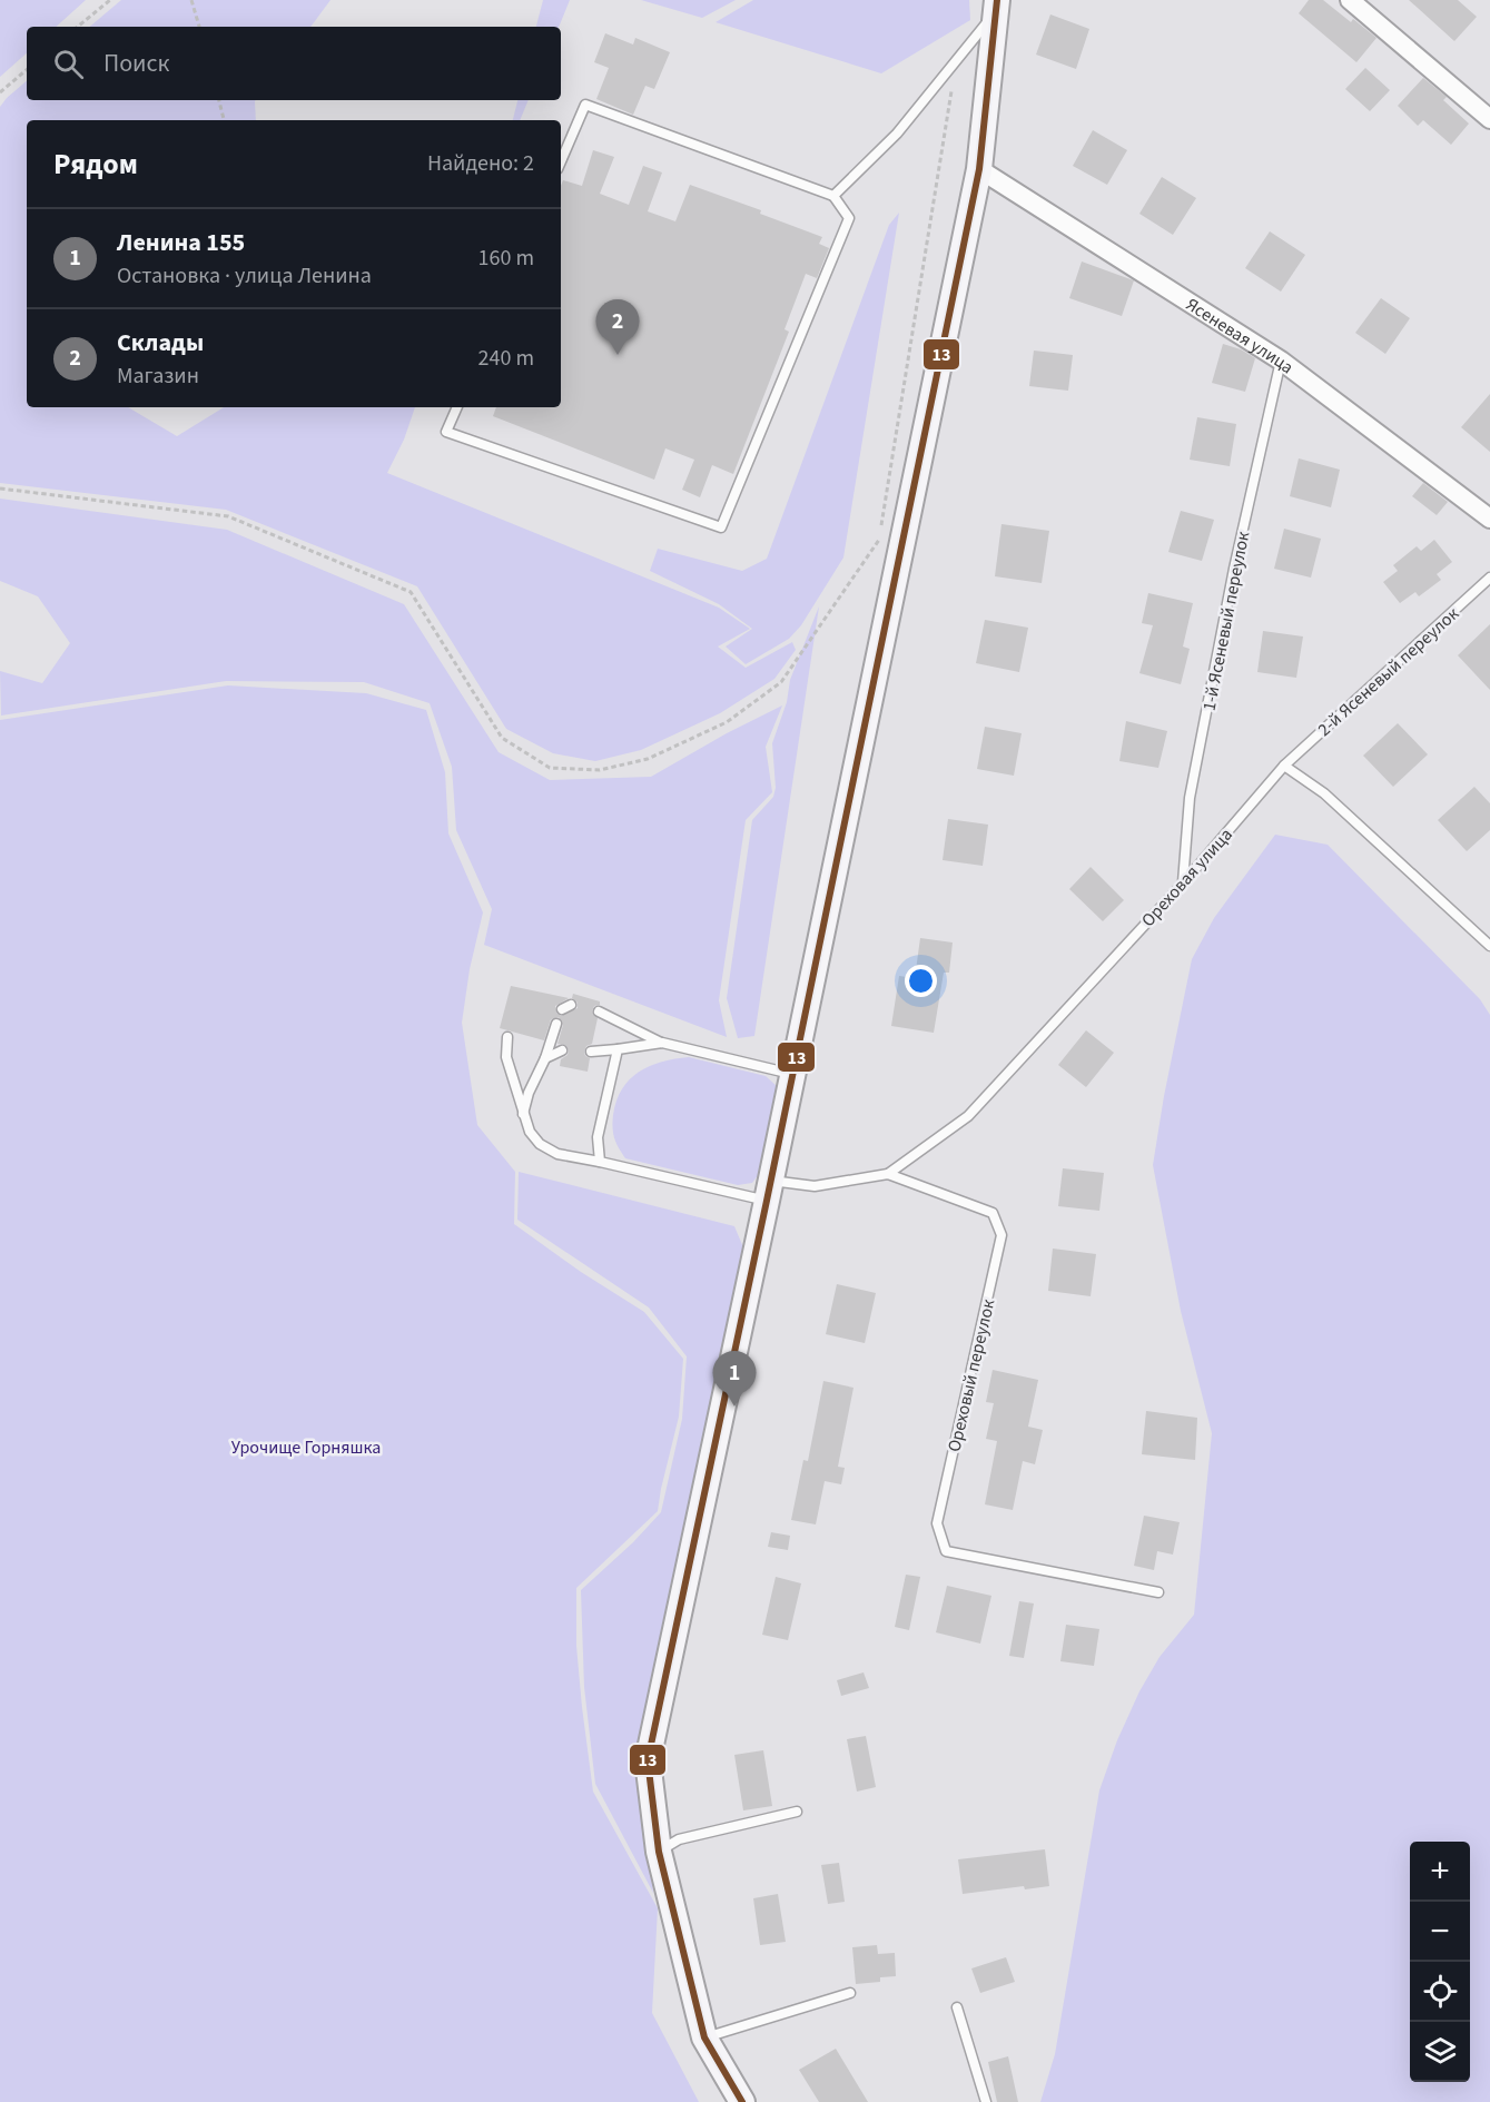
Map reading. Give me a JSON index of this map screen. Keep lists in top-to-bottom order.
{
  "streets": {
    "street": ["Ясеневая улица"],
    "lane": [
      "1-й Ясеневый переулок",
      "2-й Ясеневый переулок",
      "Ореховая улица",
      "Ореховый переулок"
    ]
  },
  "crossings": [
    ["Ясеневая улица", "1-й Ясеневый переулок"],
    ["1-й Ясеневый переулок", "Ореховая улица"],
    ["2-й Ясеневый переулок", "Ореховая улица"],
    ["Ореховая улица", "Ореховый переулок"]
  ],
  "parks": ["Урочище Горняшка"],
  "lines": ["transit line 13"],
  "page": {
    "search": "Поиск",
    "heading": ["Рядом", "Найдено: 2"],
    "list": [
      {
        "mark": "1",
        "name": "Ленина 155",
        "note": "Остановка · улица Ленина",
        "value": "160 m"
      },
      {
        "mark": "2",
        "name": "Склады",
        "note": "Магазин",
        "value": "240 m"
      }
    ],
    "pins": ["2", "1"],
    "map_buttons": ["+", "−"]
  }
}
